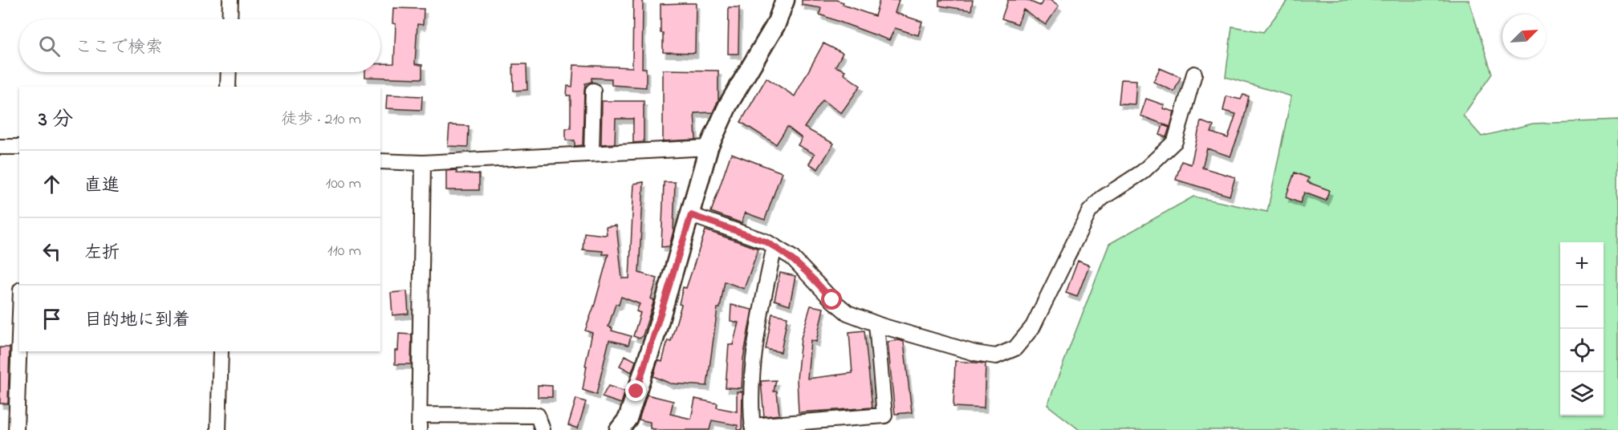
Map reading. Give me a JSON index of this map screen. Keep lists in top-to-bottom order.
{
  "north": "top right",
  "page": {
    "search": "ここで検索",
    "heading": ["3 分", "徒歩 · 210 m"],
    "list": [
      ["直進", "100 m"],
      ["左折", "110 m"],
      "目的地に到着"
    ],
    "map_buttons": ["+", "−"]
  }
}
